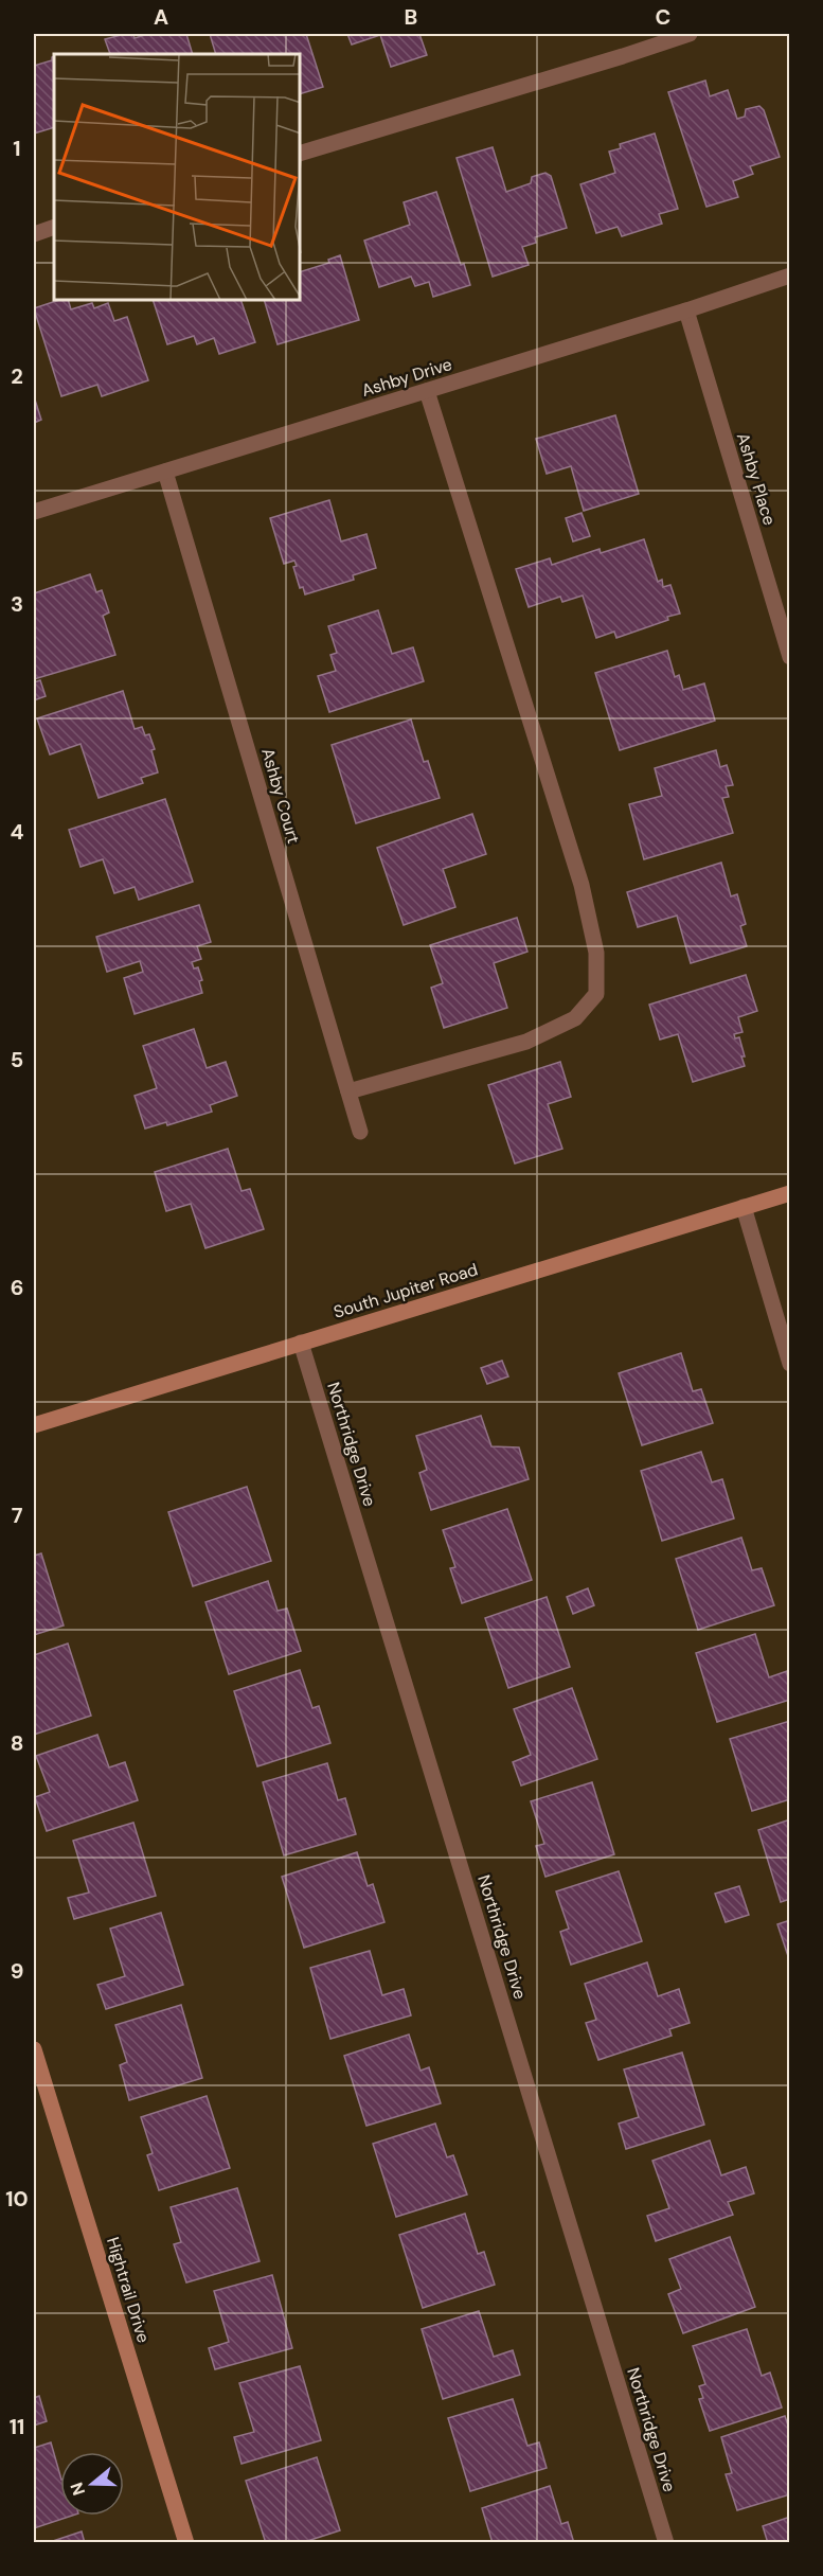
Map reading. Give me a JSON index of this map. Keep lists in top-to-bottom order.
{
  "streets": {
    "street": [
      "Ashby Drive",
      "Ashby Place",
      "Ashby Court",
      "South Jupiter Road",
      "Northridge Drive",
      "Hightrail Drive"
    ]
  },
  "crossings": [
    ["Ashby Drive", "Ashby Place"],
    ["Ashby Drive", "Ashby Court"],
    ["South Jupiter Road", "Northridge Drive"]
  ],
  "north": "left",
  "grid": {
    "columns": ["A", "B", "C"],
    "rows": [
      "1",
      "2",
      "3",
      "4",
      "5",
      "6",
      "7",
      "8",
      "9",
      "10",
      "11"
    ]
  }
}
